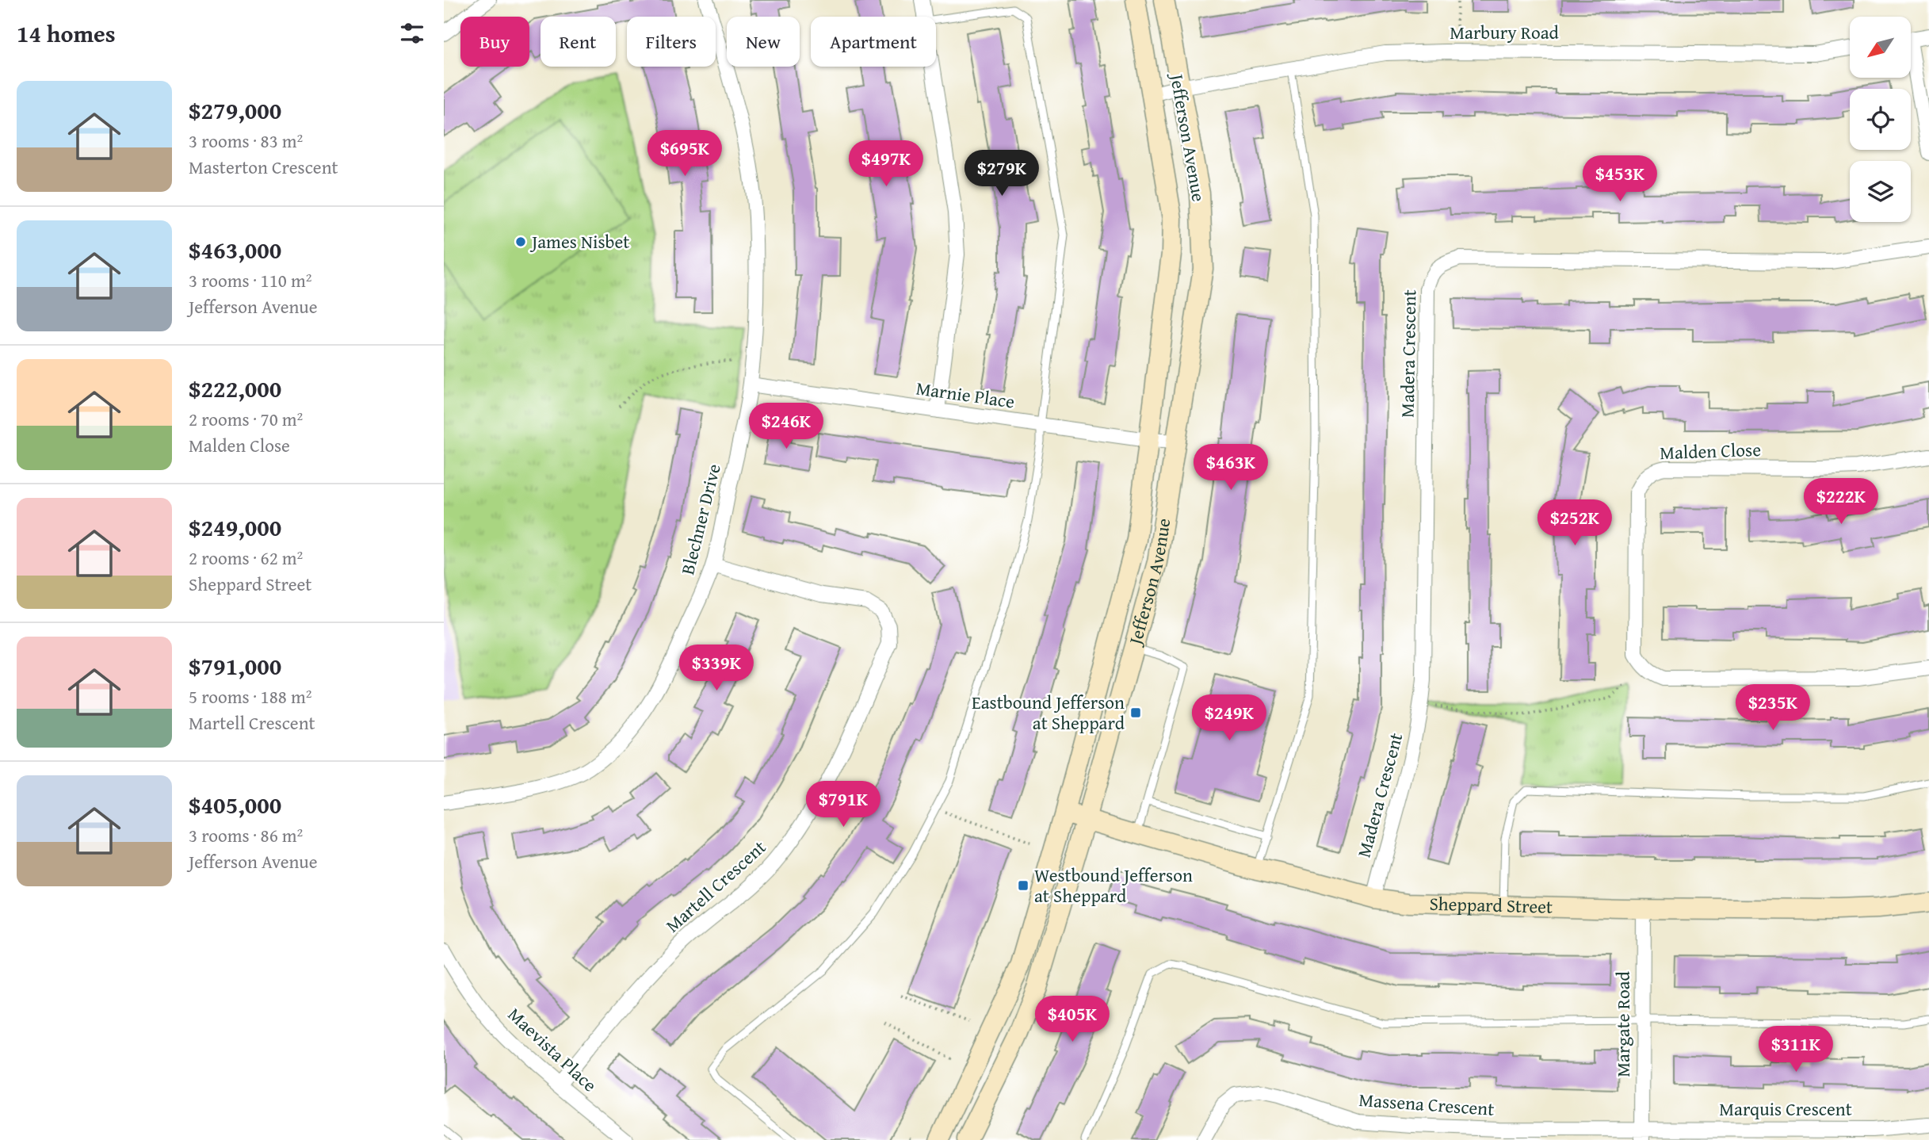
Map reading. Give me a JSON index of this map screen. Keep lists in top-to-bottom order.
{
  "streets": {
    "street": [
      "Marbury Road",
      "Jefferson Avenue",
      "Madera Crescent",
      "Marnie Place",
      "Malden Close",
      "Blechner Drive",
      "Martell Crescent",
      "Sheppard Street",
      "Margate Road",
      "Maevista Place",
      "Massena Crescent",
      "Marquis Crescent"
    ]
  },
  "crossings": [
    ["Marbury Road", "Jefferson Avenue"],
    ["Jefferson Avenue", "Marnie Place"],
    ["Jefferson Avenue", "Sheppard Street"],
    ["Madera Crescent", "Sheppard Street"],
    ["Marnie Place", "Blechner Drive"],
    ["Blechner Drive", "Martell Crescent"],
    ["Martell Crescent", "Maevista Place"],
    ["Sheppard Street", "Margate Road"],
    ["Margate Road", "Massena Crescent"],
    ["Margate Road", "Marquis Crescent"],
    ["Massena Crescent", "Marquis Crescent"]
  ],
  "places": {
    "other": ["James Nisbet"],
    "transit": ["Eastbound Jefferson at Sheppard", "Westbound Jefferson at Sheppard"]
  },
  "north": "bottom left",
  "page": {
    "heading": "14 homes",
    "chip": [
      "Buy",
      "Rent",
      "Filters",
      "New",
      "Apartment"
    ],
    "list": [
      {
        "name": "$279,000",
        "note": "3 rooms · 83 m² · Masterton Crescent"
      },
      {
        "name": "$463,000",
        "note": "3 rooms · 110 m² · Jefferson Avenue"
      },
      {
        "name": "$222,000",
        "note": "2 rooms · 70 m² · Malden Close"
      },
      {
        "name": "$249,000",
        "note": "2 rooms · 62 m² · Sheppard Street"
      },
      {
        "name": "$791,000",
        "note": "5 rooms · 188 m² · Martell Crescent"
      },
      {
        "name": "$405,000",
        "note": "3 rooms · 86 m² · Jefferson Avenue"
      }
    ],
    "price": [
      "$695K",
      "$497K",
      "$279K",
      "$453K",
      "$246K",
      "$463K",
      "$222K",
      "$252K",
      "$339K",
      "$235K",
      "$249K",
      "$791K",
      "$405K",
      "$311K"
    ]
  }
}
